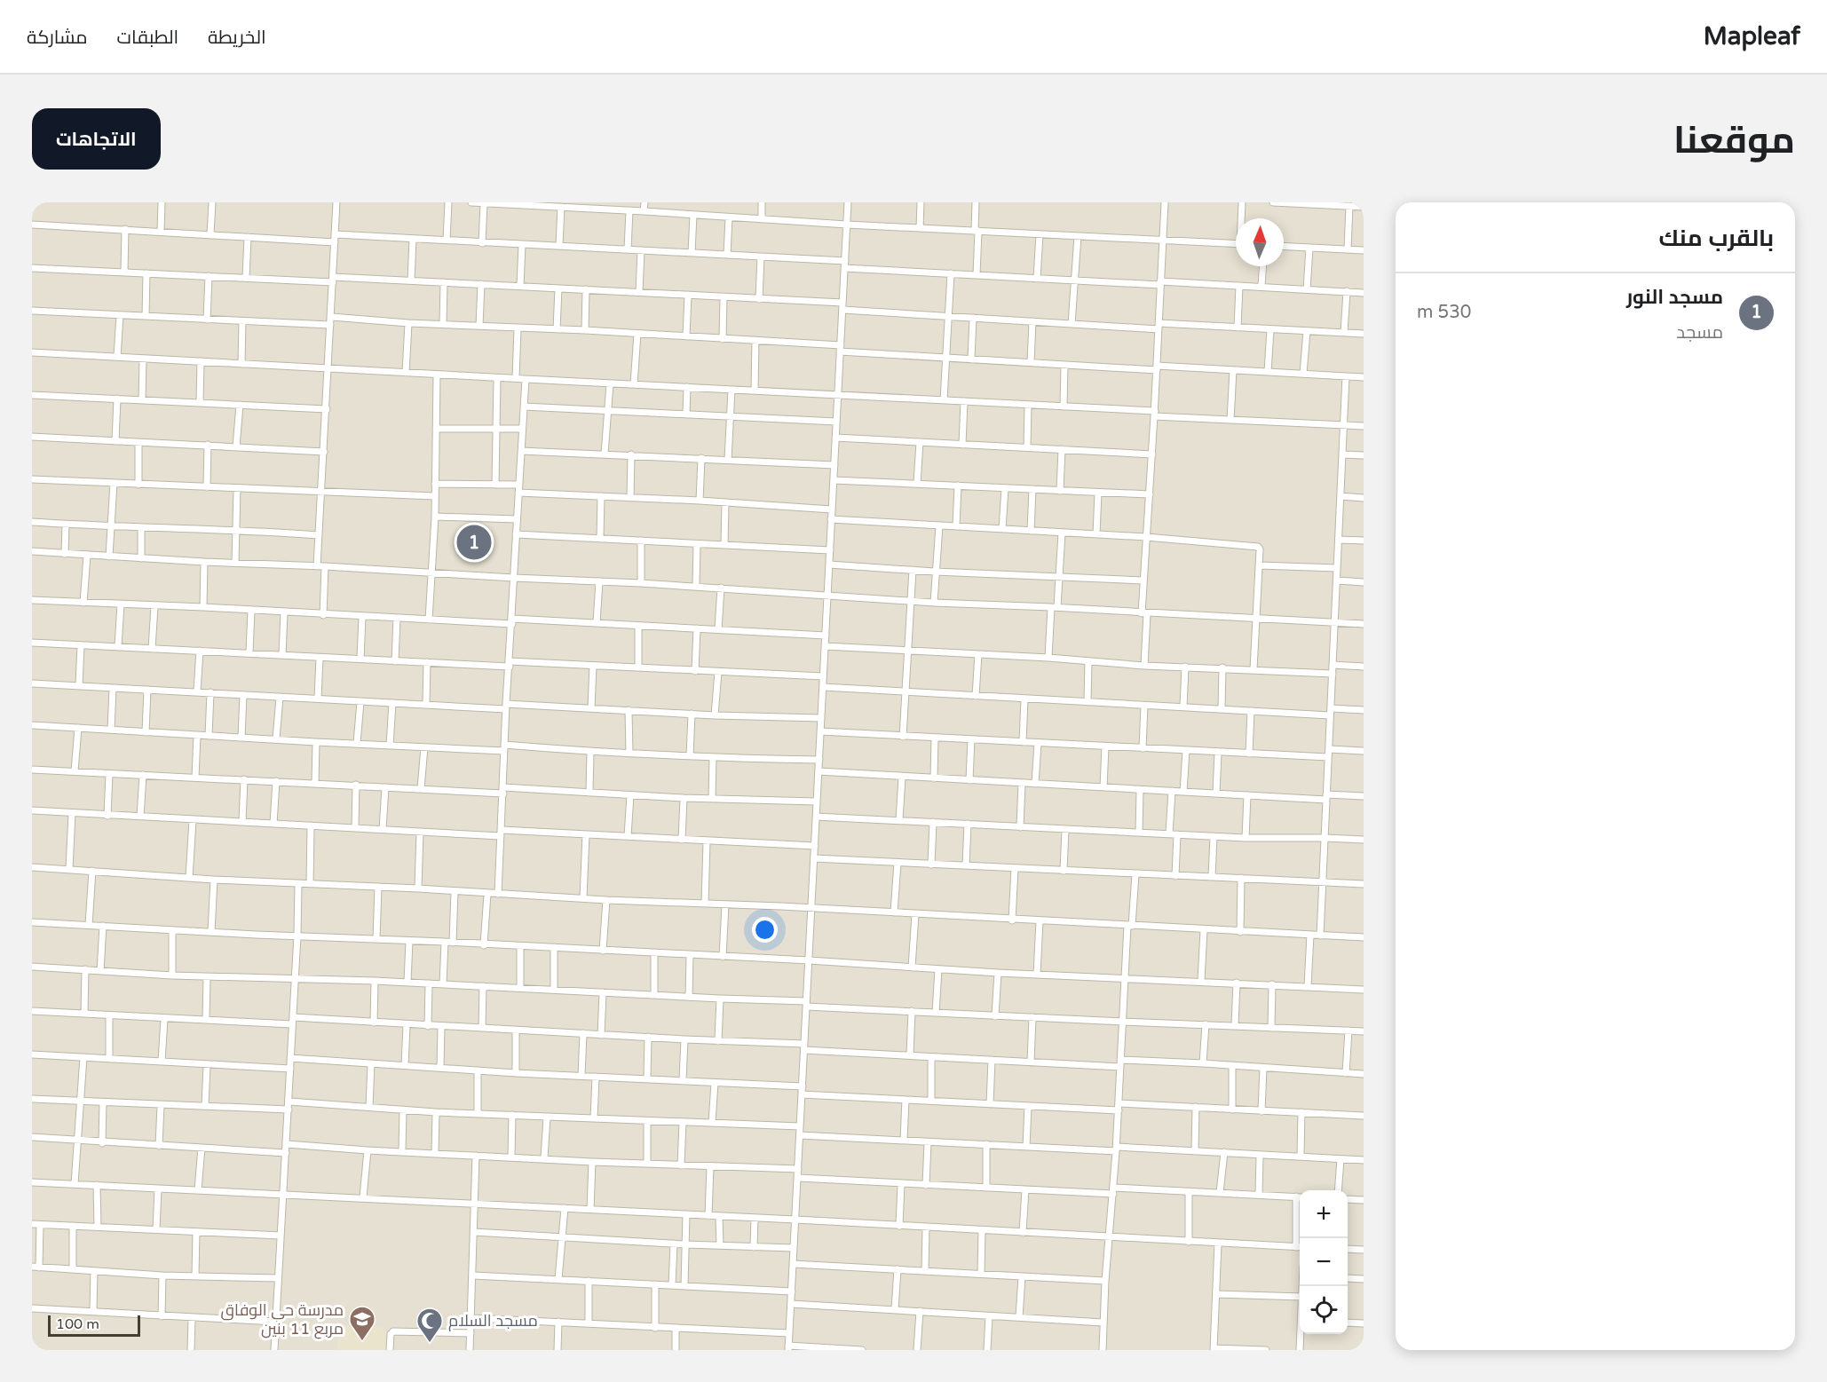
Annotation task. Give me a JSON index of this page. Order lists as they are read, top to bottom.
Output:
{
  "places": {
    "school or university": ["مدرسة حي الوفاق مربع 11 بنين"],
    "mosque": ["مسجد السلام"]
  },
  "scale_bar": "100 m",
  "north": "top",
  "page": {
    "header": "Mapleaf",
    "nav": ["الخريطة", "الطبقات", "مشاركة"],
    "title": "موقعنا",
    "buttons": "الاتجاهات",
    "heading": "بالقرب منك",
    "list": [
      {
        "mark": "1",
        "name": "مسجد النور",
        "note": "مسجد",
        "value": "530 m"
      }
    ],
    "pins": "1",
    "map_buttons": ["+", "−"],
    "scale": "100 m"
  }
}
